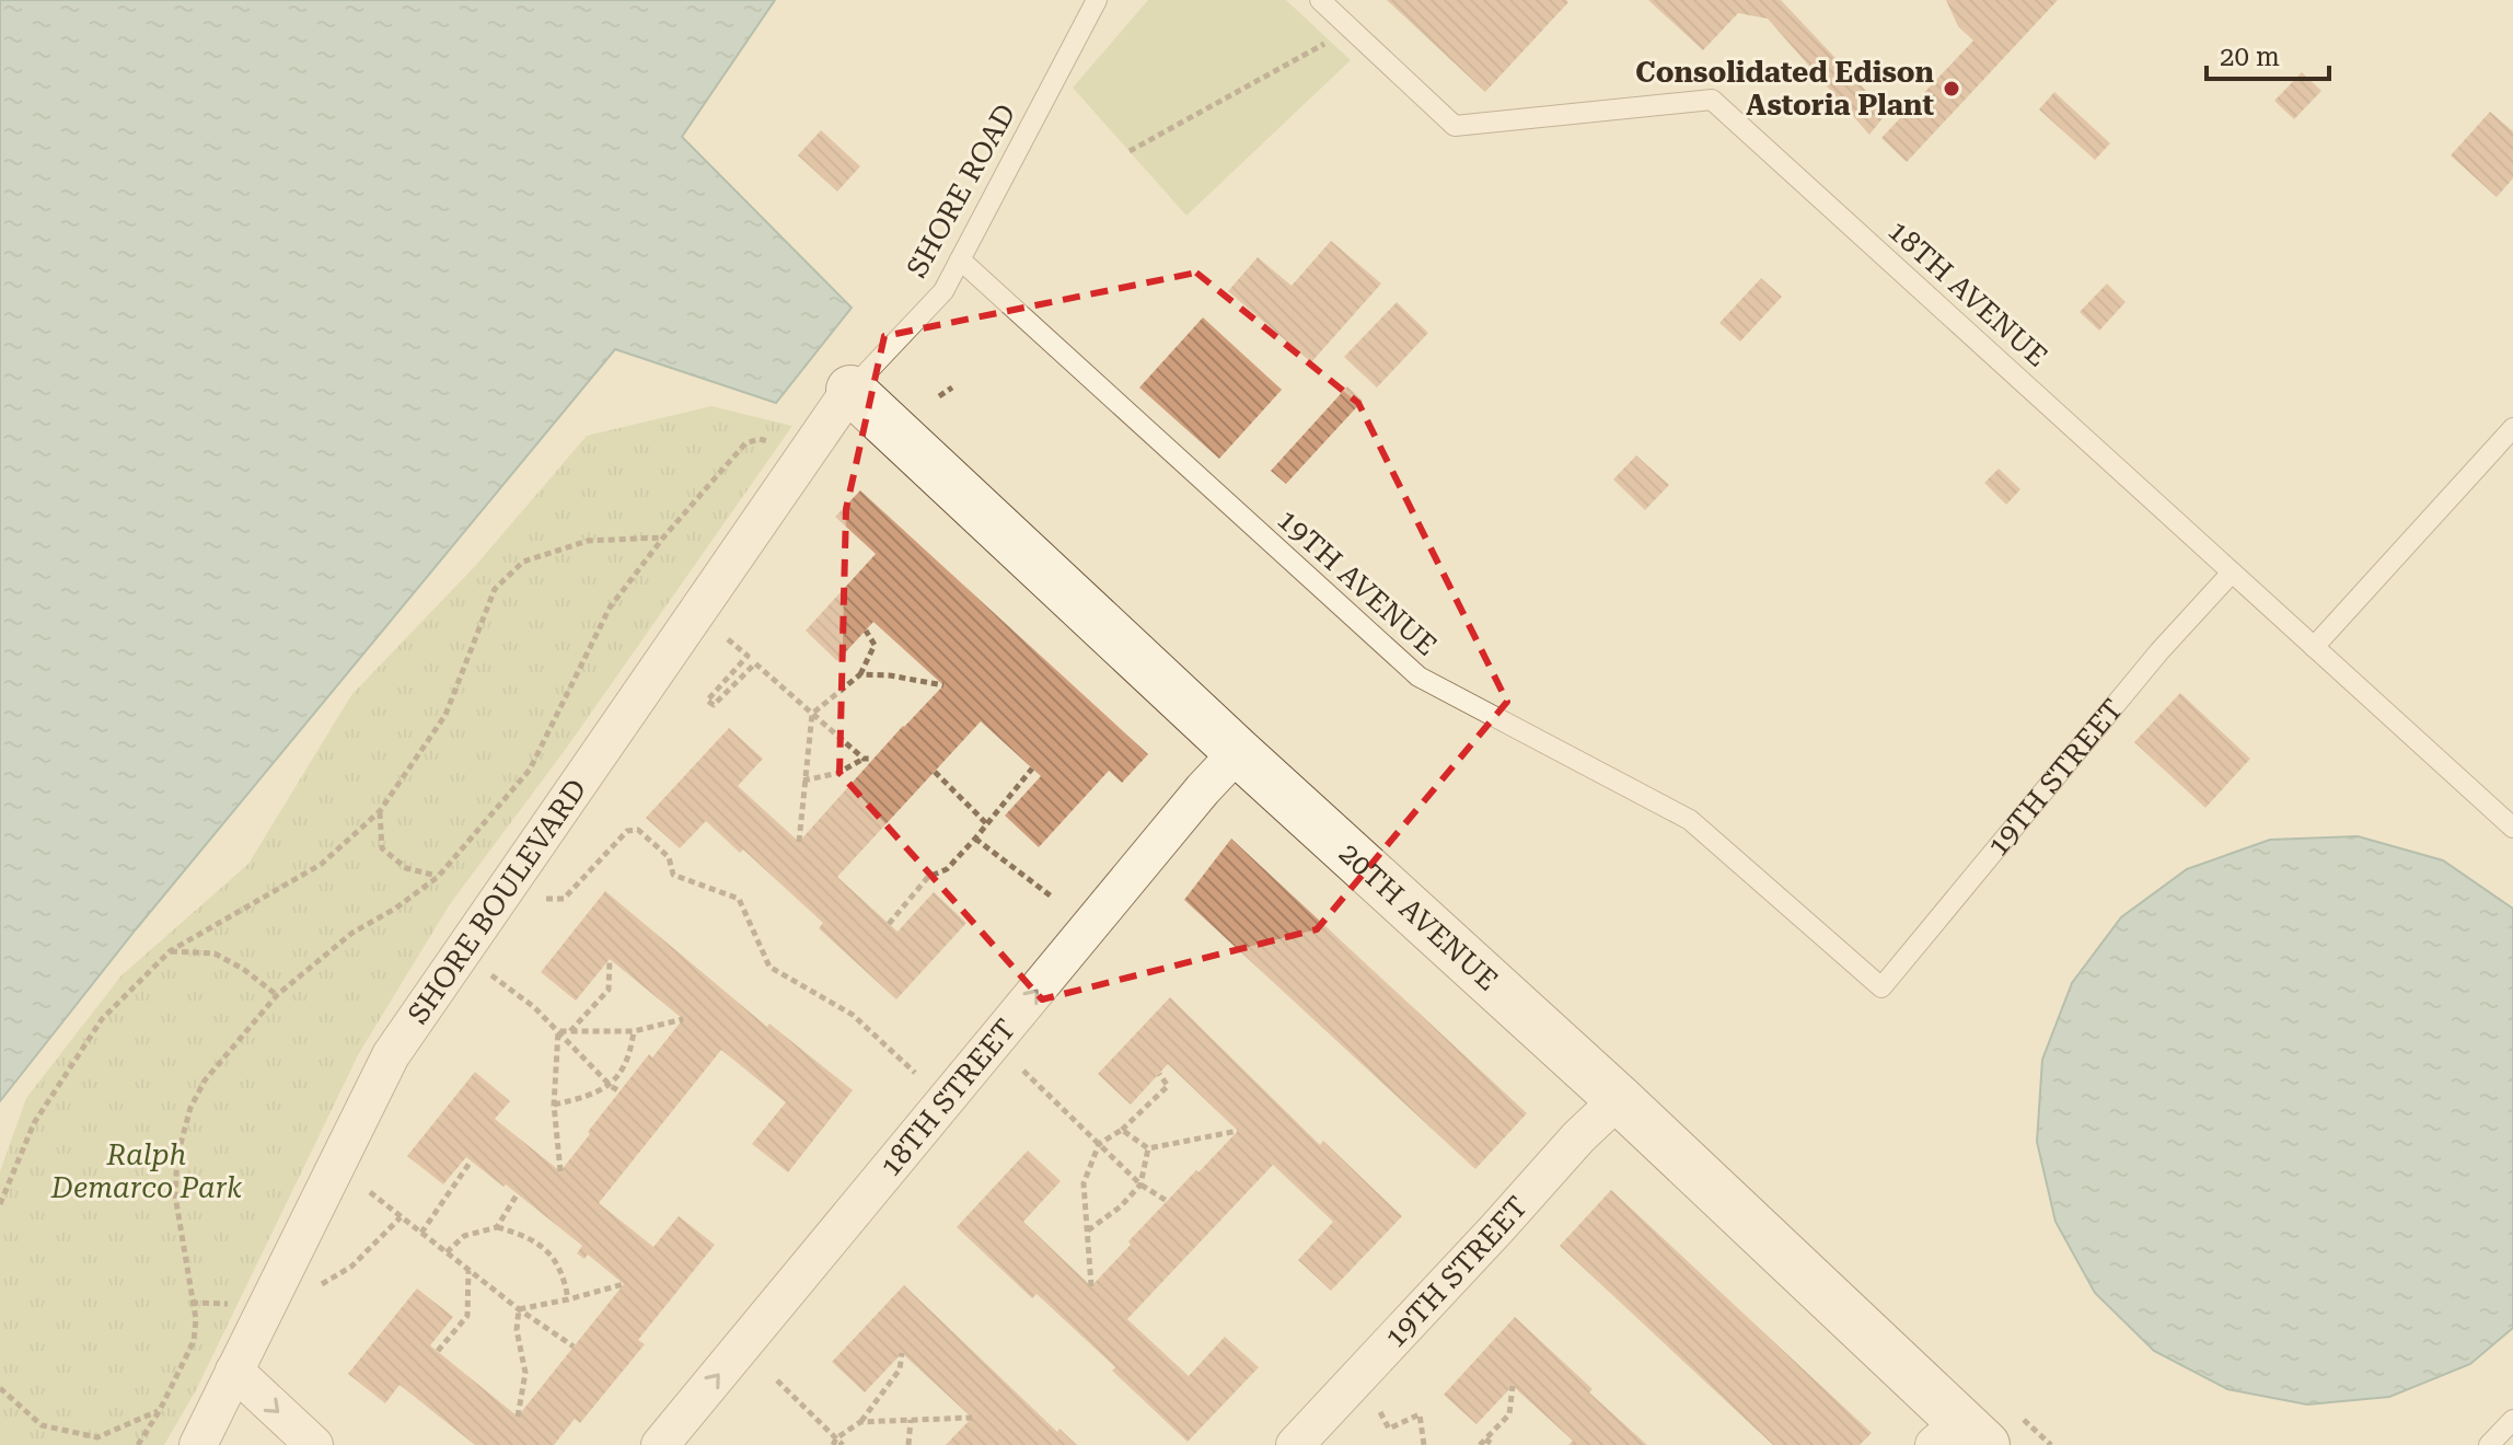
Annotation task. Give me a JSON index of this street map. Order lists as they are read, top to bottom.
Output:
{
  "streets": {
    "street": [
      "19TH STREET",
      "SHORE BOULEVARD",
      "20TH AVENUE",
      "18TH STREET"
    ],
    "lane": ["SHORE ROAD", "18TH AVENUE", "19TH AVENUE"]
  },
  "crossings": [
    ["SHORE ROAD", "19TH AVENUE"],
    ["SHORE ROAD", "SHORE BOULEVARD"],
    ["SHORE ROAD", "20TH AVENUE"],
    ["18TH AVENUE", "19TH STREET"],
    ["19TH AVENUE", "19TH STREET"],
    ["19TH STREET", "20TH AVENUE"],
    ["SHORE BOULEVARD", "20TH AVENUE"],
    ["20TH AVENUE", "18TH STREET"]
  ],
  "one_way": ["18TH STREET"],
  "parks": ["Ralph Demarco Park"],
  "places": ["Consolidated Edison Astoria Plant"],
  "scale_bar": "20 m"
}
